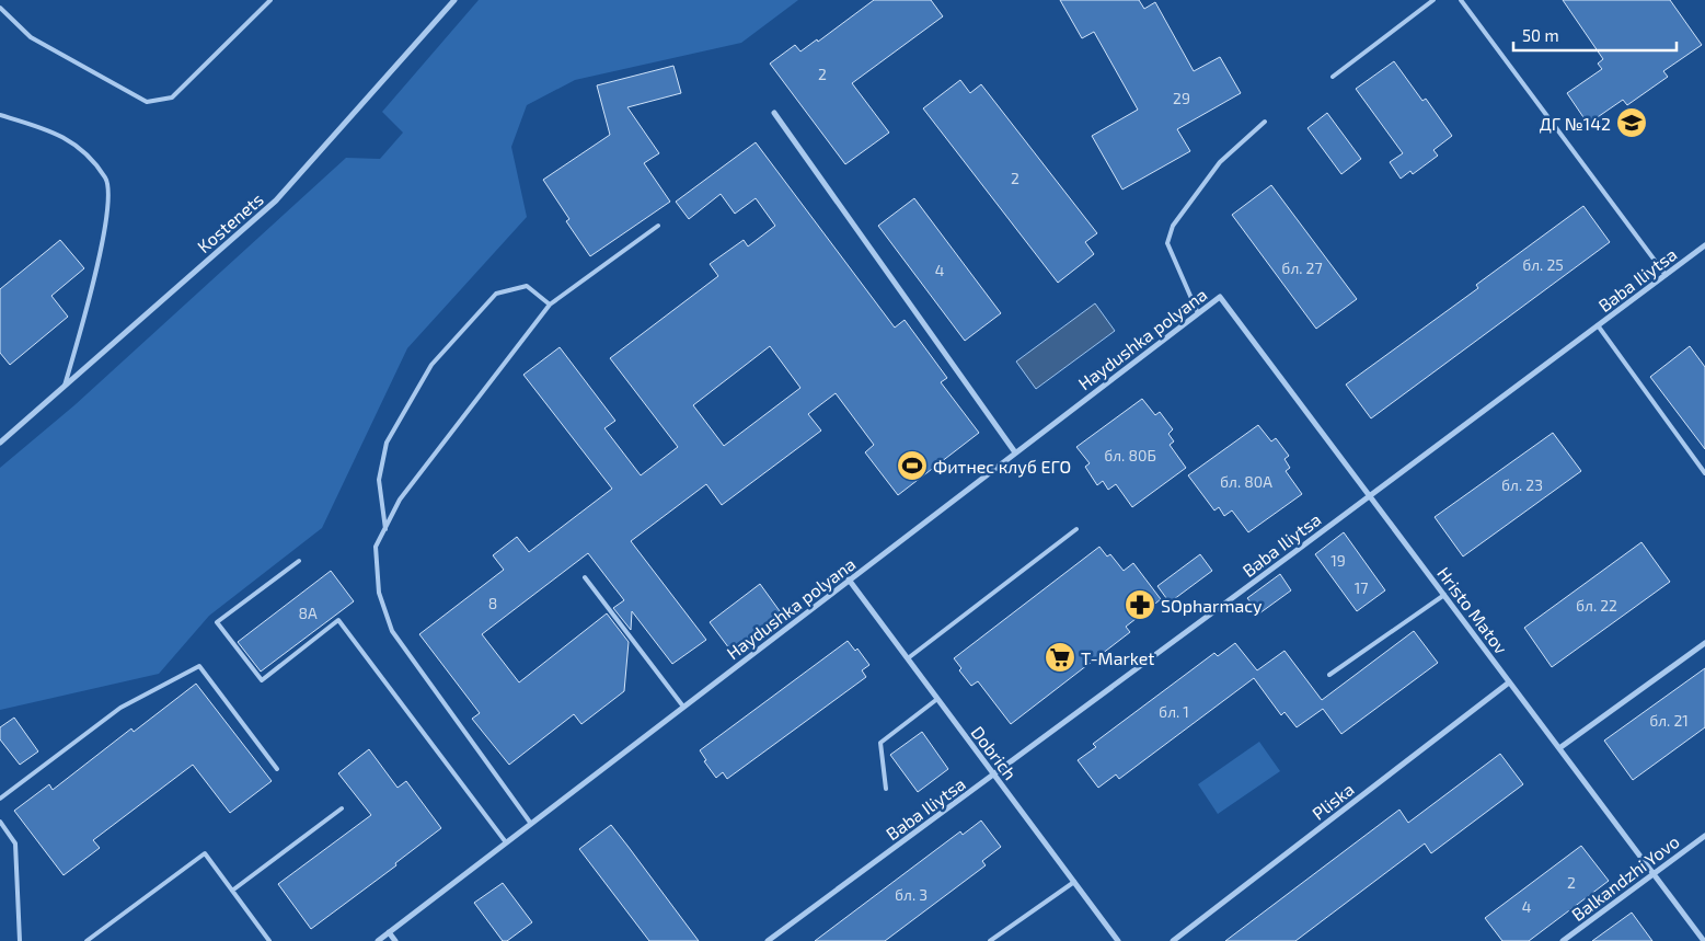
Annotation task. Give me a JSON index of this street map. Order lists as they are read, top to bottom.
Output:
{
  "streets": {
    "street": [
      "Kostenets",
      "Baba Iliytsa",
      "Haydushka polyana",
      "Hristo Matov",
      "Dobrich",
      "Pliska",
      "Balkandzhi Yovo"
    ]
  },
  "crossings": [
    ["Baba Iliytsa", "Hristo Matov"],
    ["Baba Iliytsa", "Dobrich"],
    ["Haydushka polyana", "Hristo Matov"],
    ["Haydushka polyana", "Dobrich"],
    ["Hristo Matov", "Pliska"],
    ["Hristo Matov", "Balkandzhi Yovo"]
  ],
  "places": {
    "school or university": ["ДГ №142"],
    "sports": ["Фитнес клуб ЕГО"],
    "pharmacy": ["SOpharmacy"],
    "supermarket": ["T-Market"]
  },
  "house_numbers": [
    "2",
    "29",
    "2",
    "бл. 25",
    "бл. 27",
    "4",
    "бл. 80Б",
    "бл. 80А",
    "бл. 23",
    "19",
    "17",
    "8",
    "бл. 22",
    "8A",
    "бл. 1",
    "бл. 21",
    "2",
    "бл. 3",
    "4"
  ],
  "scale_bar": "50 m"
}
